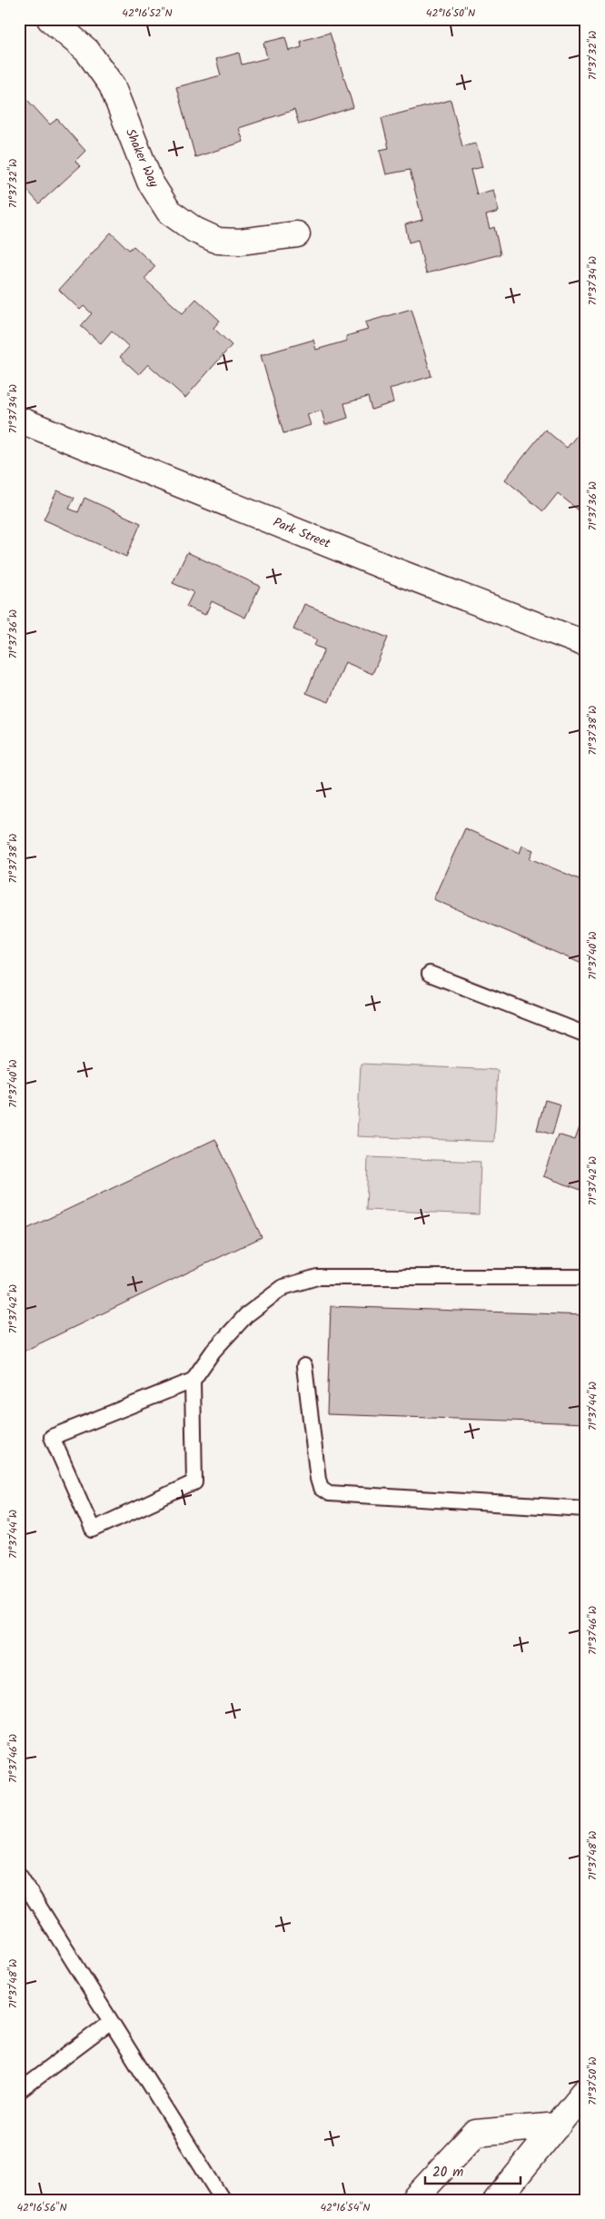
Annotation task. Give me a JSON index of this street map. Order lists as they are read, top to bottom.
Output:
{
  "streets": {
    "main road": ["Shaker Way", "Park Street"]
  },
  "scale_bar": "20 m",
  "coordinates": [
    "42°16'52\"N",
    "42°16'50\"N",
    "71°37'32\"W",
    "71°37'34\"W",
    "71°37'36\"W",
    "71°37'38\"W",
    "71°37'40\"W",
    "71°37'42\"W",
    "71°37'44\"W",
    "71°37'46\"W",
    "71°37'48\"W",
    "71°37'50\"W",
    "42°16'56\"N",
    "42°16'54\"N"
  ]
}
